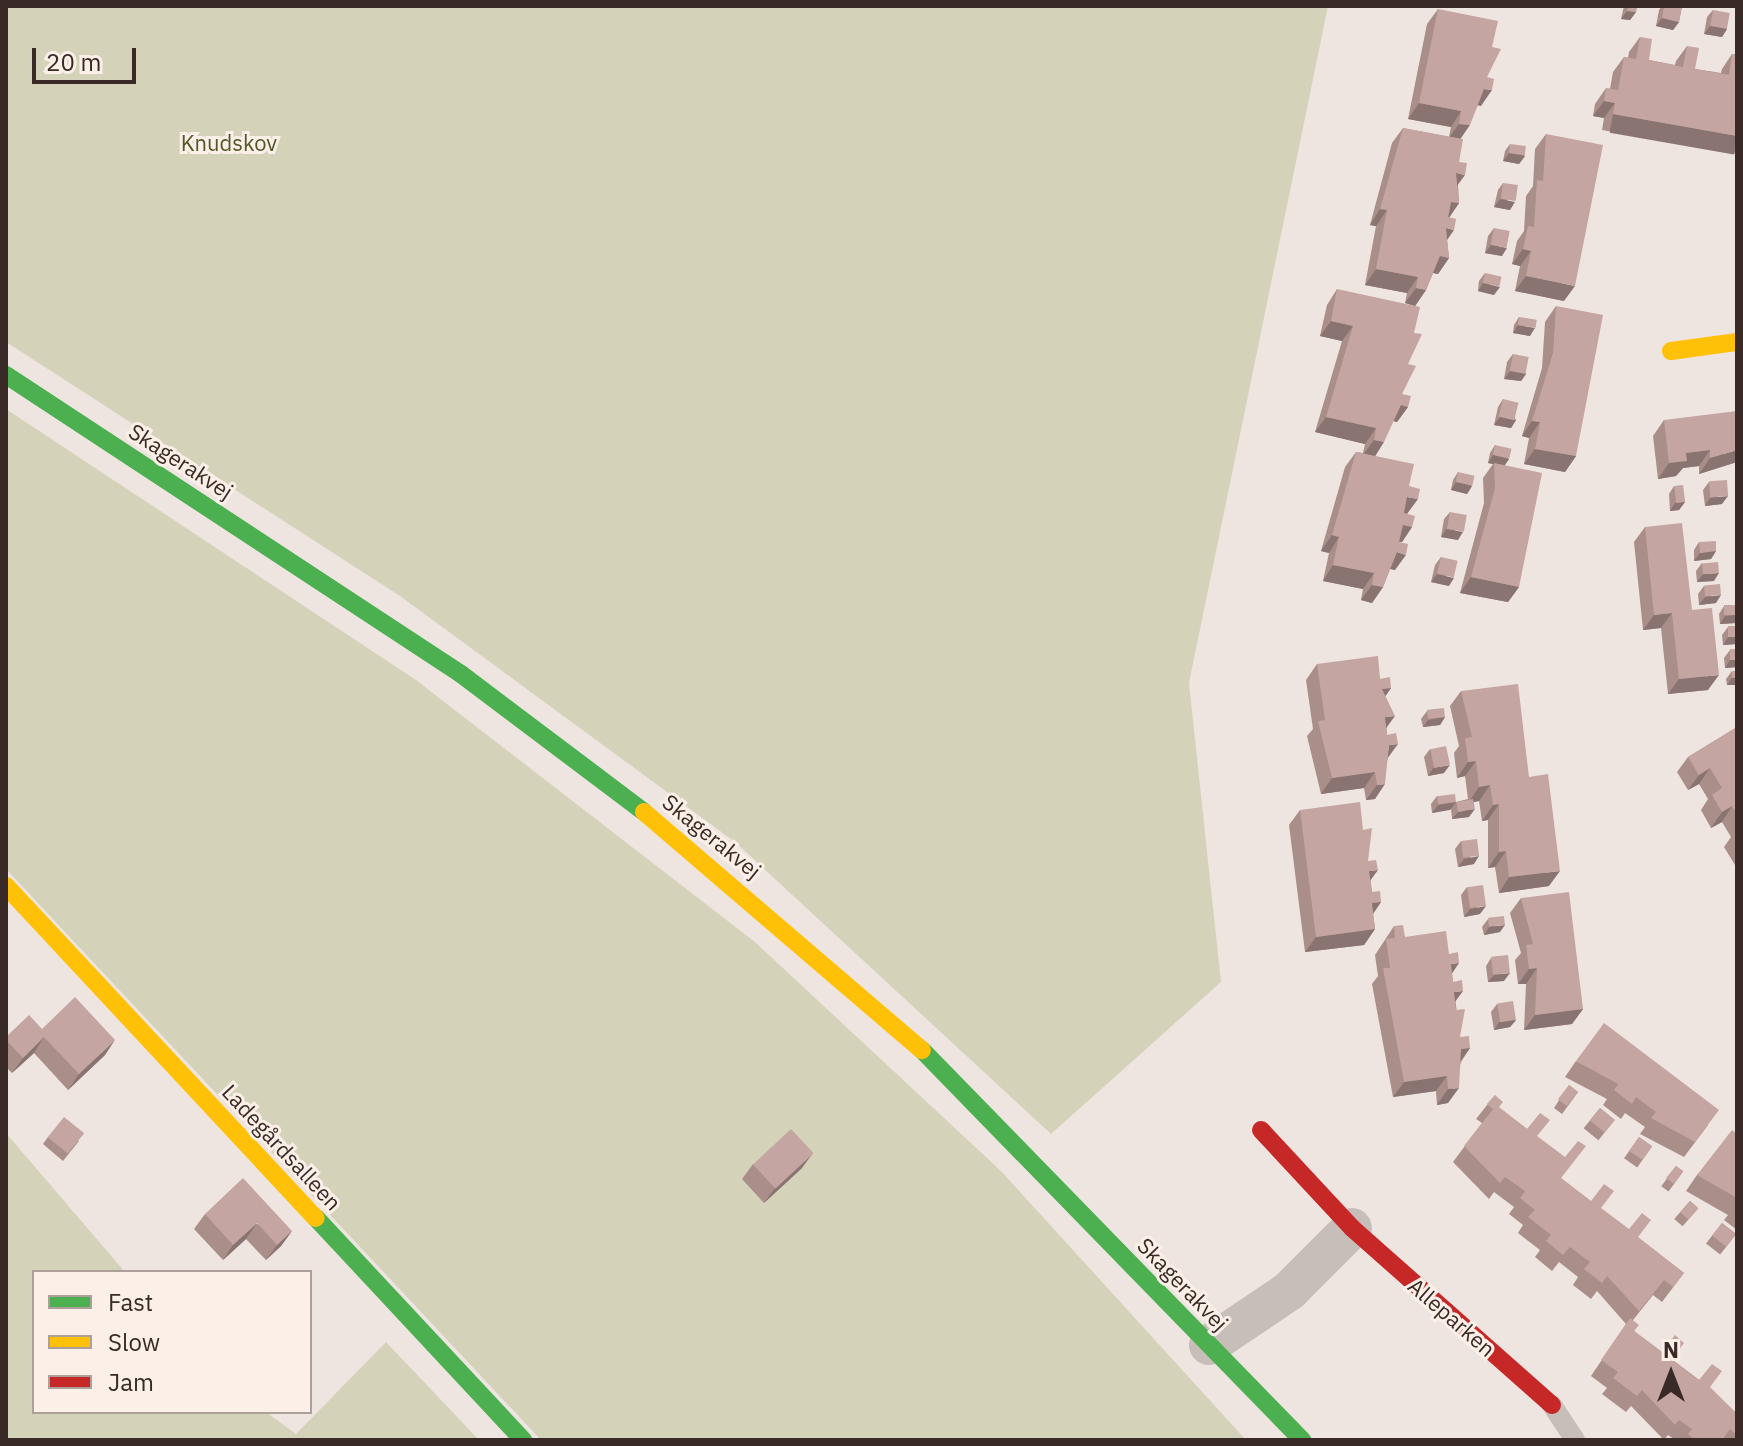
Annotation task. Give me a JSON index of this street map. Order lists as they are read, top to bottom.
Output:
{
  "streets": {
    "street": ["Skagerakvej", "Ladegårdsalleen", "Alleparken"]
  },
  "parks": ["Knudskov"],
  "legend": ["Fast", "Slow", "Jam"],
  "scale_bar": "20 m",
  "north": "top"
}
